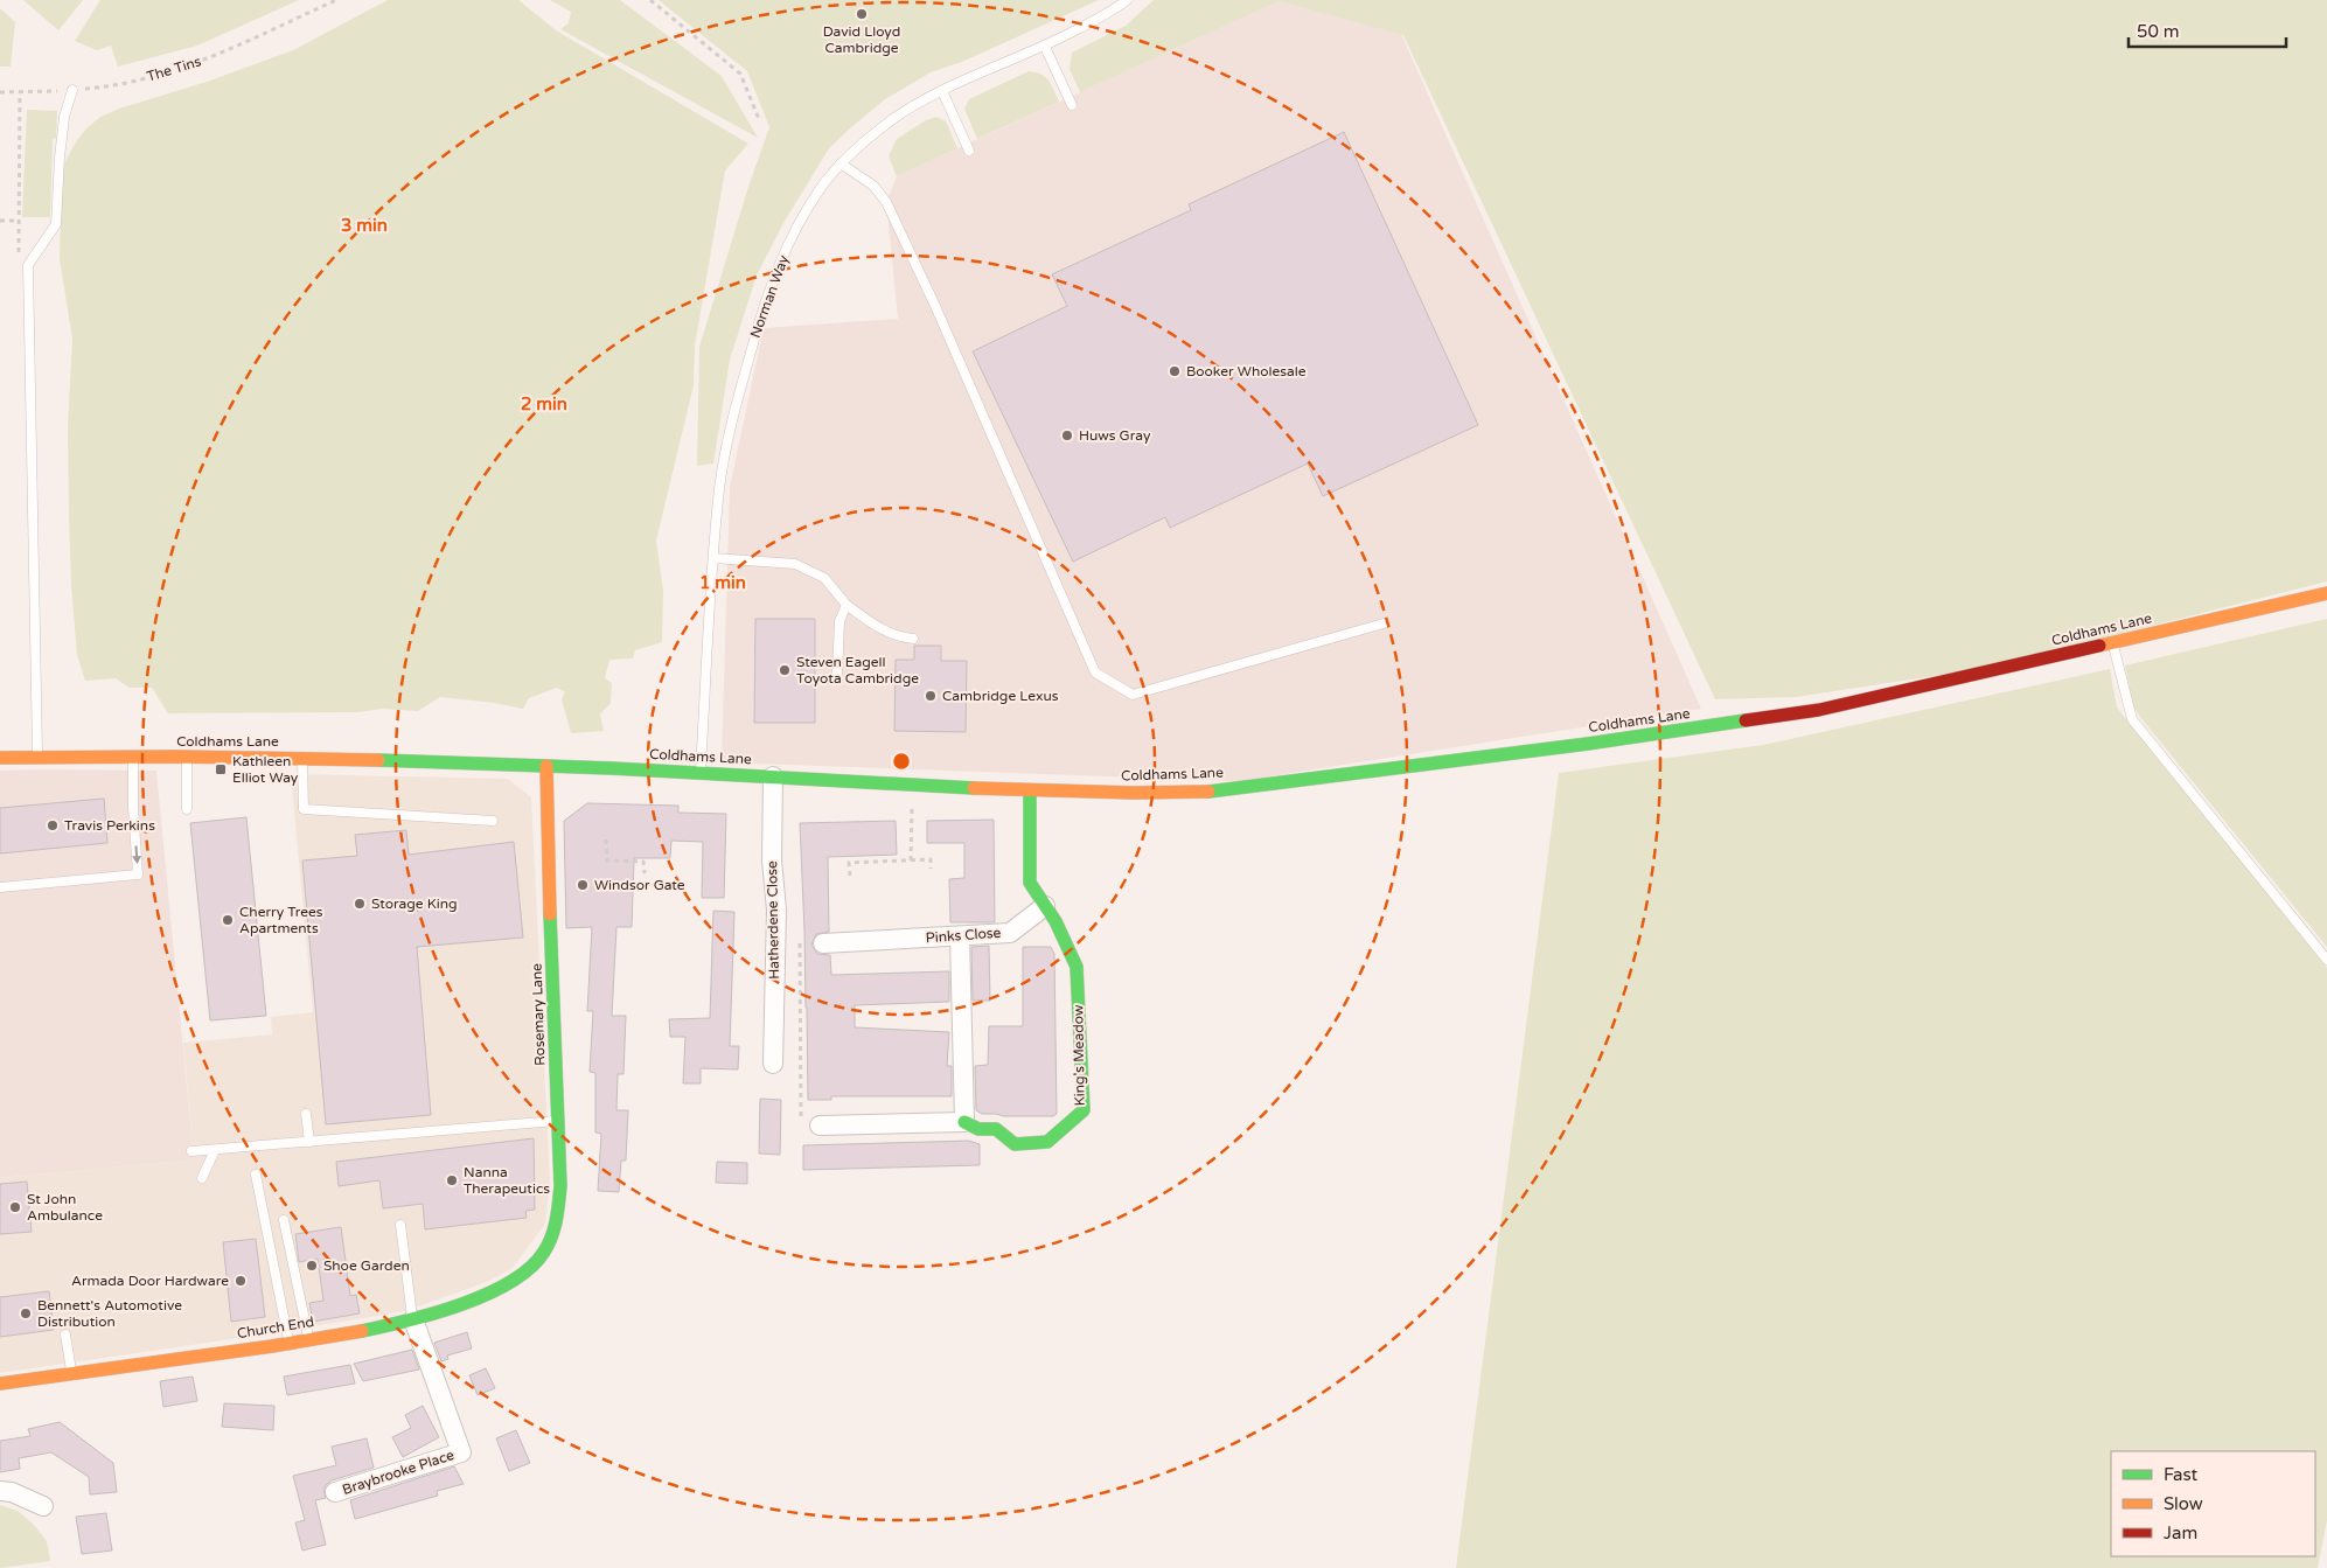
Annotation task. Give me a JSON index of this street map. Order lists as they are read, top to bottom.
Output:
{
  "streets": {
    "street": [
      "Coldhams Lane",
      "Hatherdene Close",
      "Pinks Close",
      "Rosemary Lane",
      "King's Meadow",
      "Church End",
      "Braybrooke Place"
    ],
    "lane": ["Norman Way"],
    "path": ["The Tins"]
  },
  "crossings": [
    ["Norman Way", "Coldhams Lane"],
    ["Coldhams Lane", "Hatherdene Close"],
    ["Coldhams Lane", "Rosemary Lane"],
    ["Pinks Close", "King's Meadow"],
    ["Rosemary Lane", "Church End"],
    ["Church End", "Braybrooke Place"]
  ],
  "places": {
    "other": [
      "David Lloyd Cambridge",
      "Booker Wholesale",
      "Huws Gray",
      "Steven Eagell Toyota Cambridge",
      "Cambridge Lexus",
      "Travis Perkins",
      "Windsor Gate",
      "Storage King",
      "Cherry Trees Apartments",
      "Nanna Therapeutics",
      "St John Ambulance",
      "Shoe Garden",
      "Armada Door Hardware",
      "Bennett's Automotive Distribution"
    ],
    "transit": ["Kathleen Elliot Way"]
  },
  "legend": ["Fast", "Slow", "Jam"],
  "scale_bar": "50 m",
  "rings": ["3 min", "2 min", "1 min"]
}
